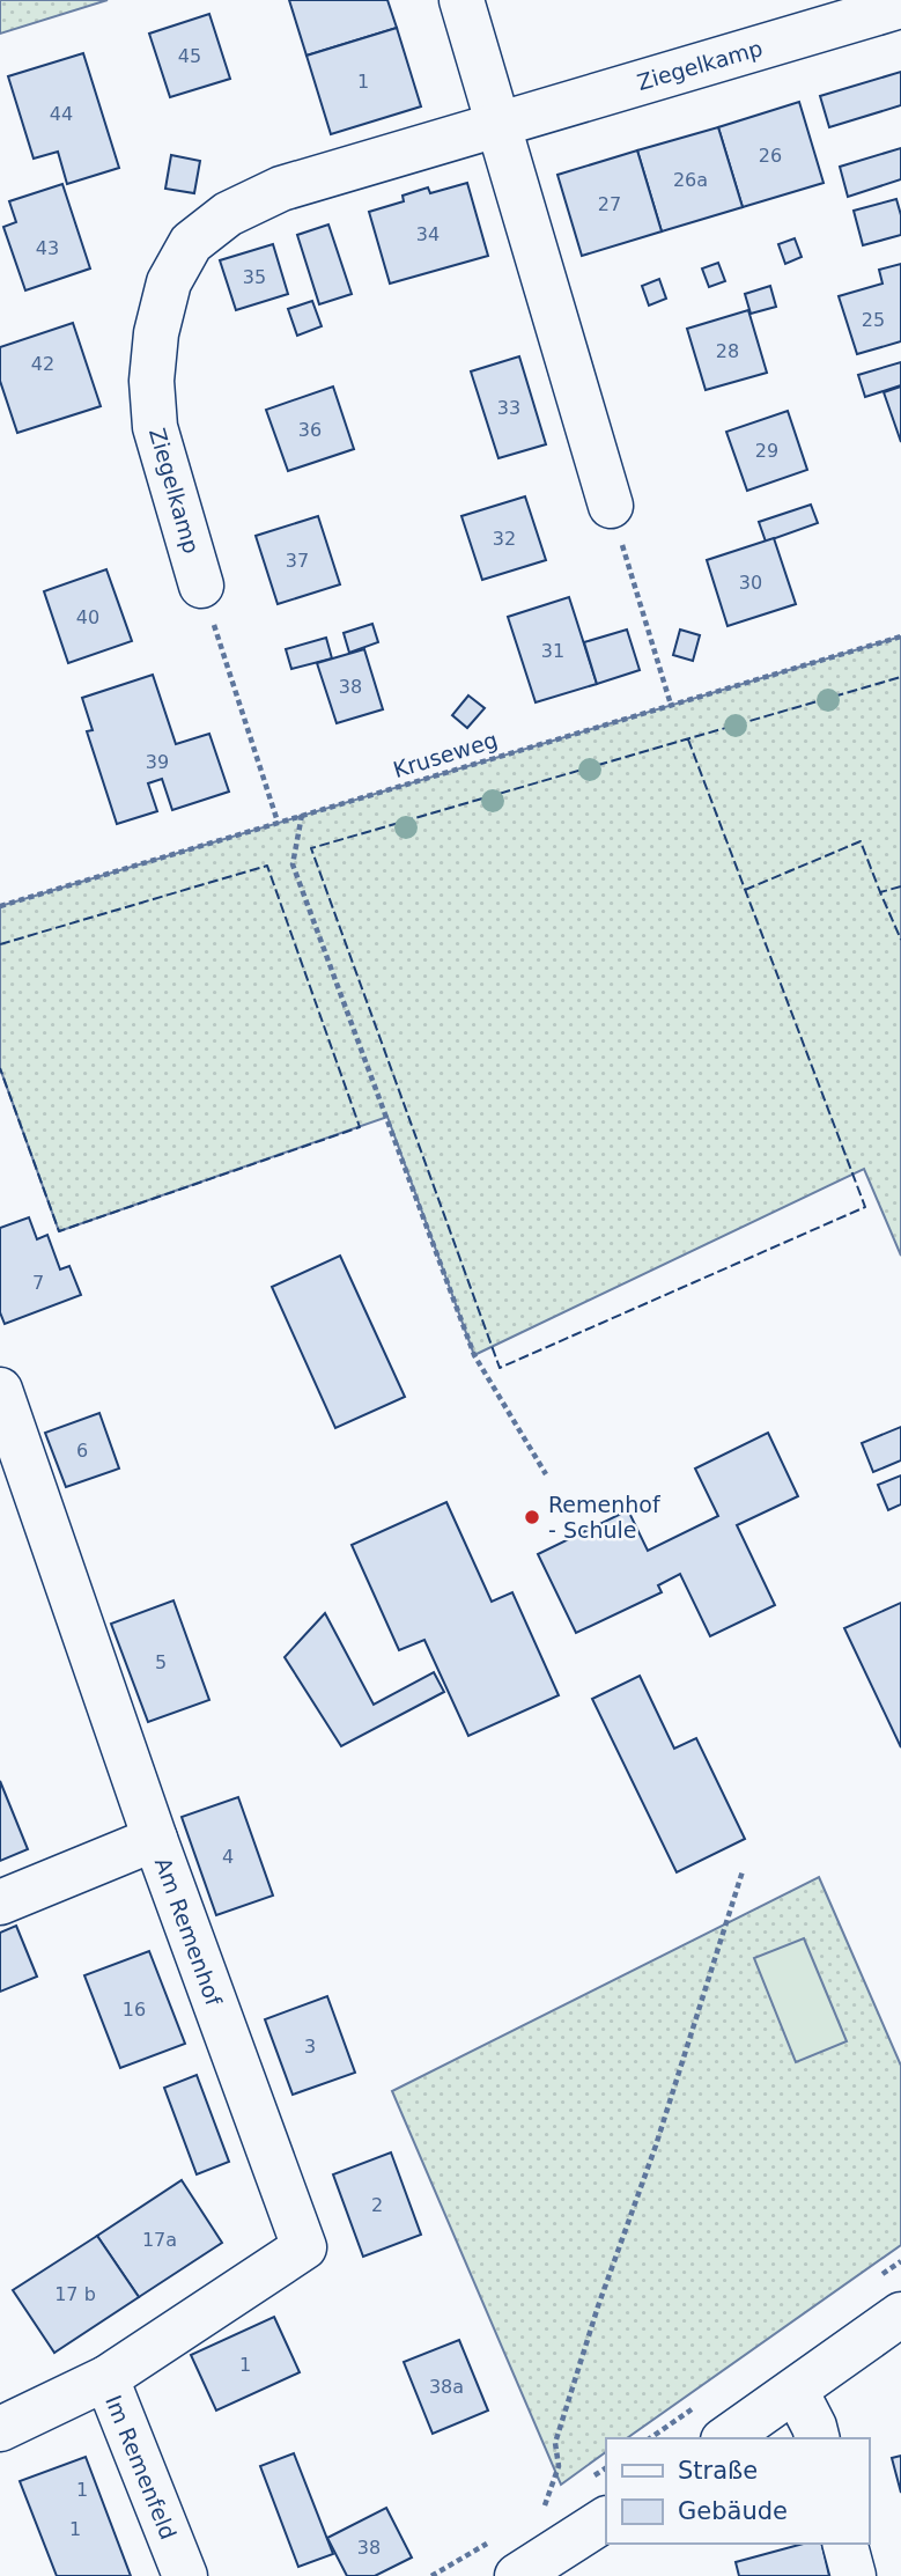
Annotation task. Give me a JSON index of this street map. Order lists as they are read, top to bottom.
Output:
{
  "streets": {
    "street": ["Ziegelkamp", "Am Remenhof", "Im Remenfeld"],
    "path": ["Kruseweg"]
  },
  "crossings": [
    ["Am Remenhof", "Im Remenfeld"]
  ],
  "places": ["Remenhof - Schule"],
  "house_numbers": [
    "45",
    "1",
    "44",
    "26",
    "26a",
    "27",
    "34",
    "43",
    "35",
    "25",
    "28",
    "42",
    "33",
    "36",
    "29",
    "32",
    "37",
    "30",
    "40",
    "31",
    "38",
    "39",
    "7",
    "6",
    "5",
    "4",
    "16",
    "3",
    "2",
    "17a",
    "17 b",
    "1",
    "38a",
    "1",
    "1",
    "38"
  ],
  "legend": ["Straße", "Gebäude"]
}
